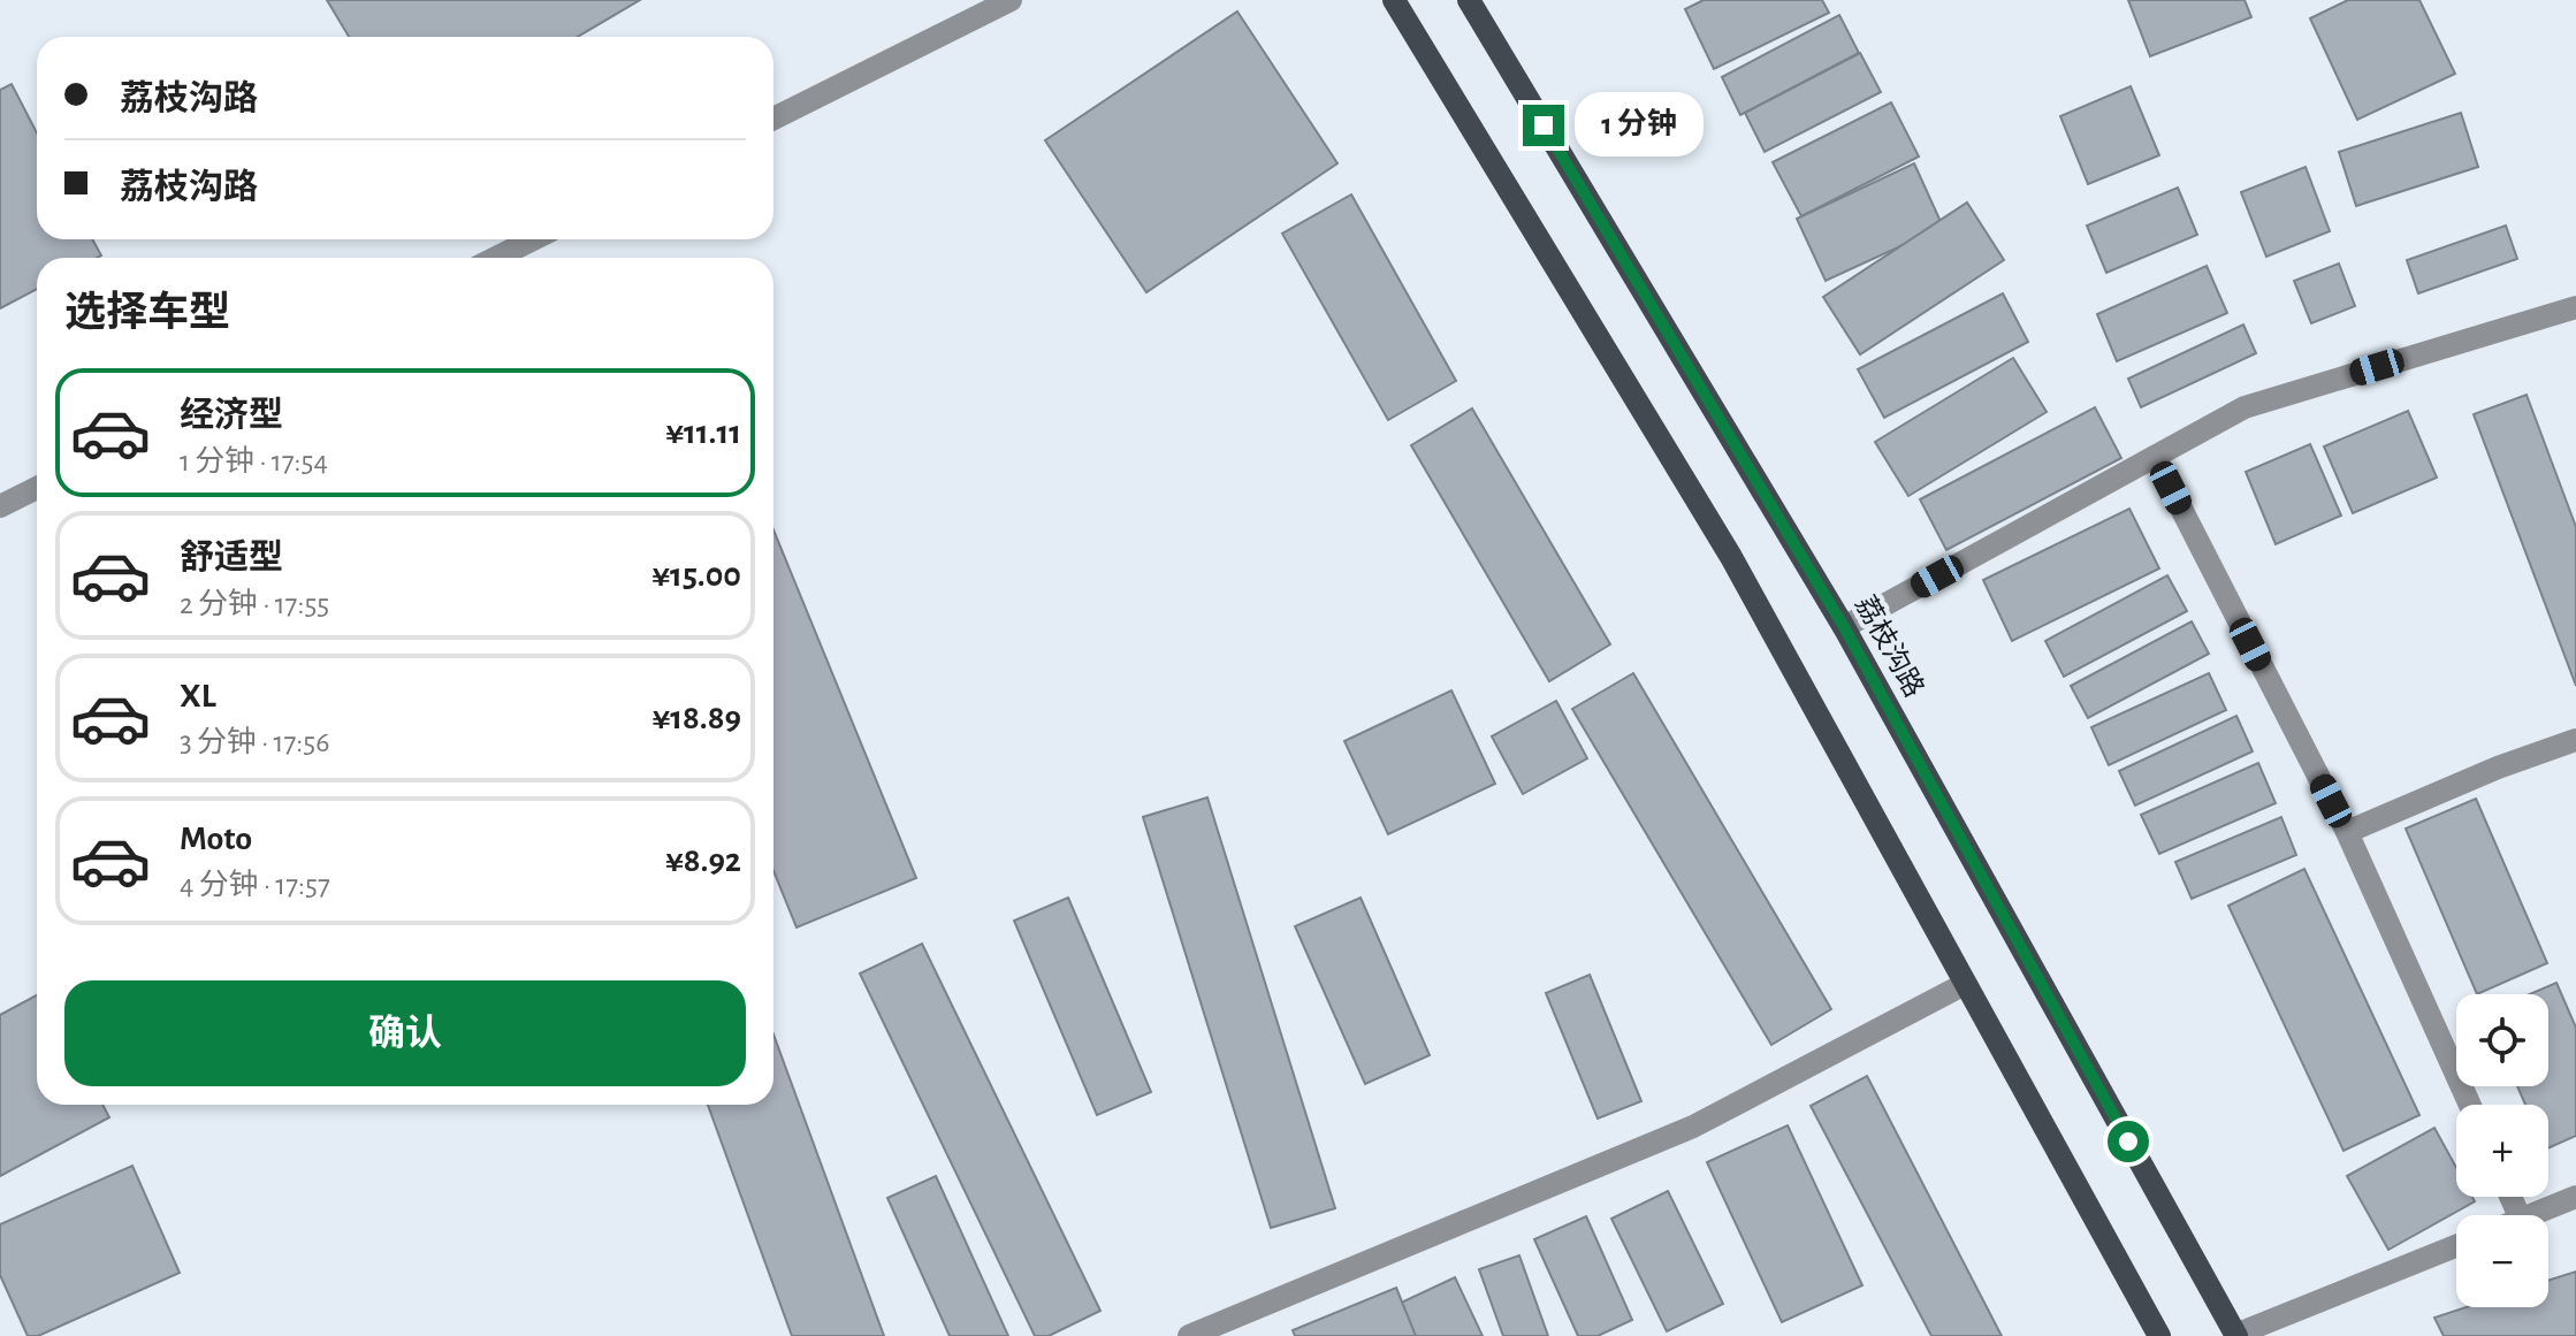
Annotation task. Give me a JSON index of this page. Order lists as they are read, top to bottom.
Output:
{
  "streets": {
    "main road": ["荔枝沟路"]
  },
  "page": {
    "banner": ["荔枝沟路", "荔枝沟路"],
    "bubble": "1 分钟",
    "heading": "选择车型",
    "list": [
      {
        "name": "经济型",
        "note": "1 分钟 · 17:54",
        "value": "¥11.11"
      },
      {
        "name": "舒适型",
        "note": "2 分钟 · 17:55",
        "value": "¥15.00"
      },
      {
        "name": "XL",
        "note": "3 分钟 · 17:56",
        "value": "¥18.89"
      },
      {
        "name": "Moto",
        "note": "4 分钟 · 17:57",
        "value": "¥8.92"
      }
    ],
    "buttons": "确认",
    "map_buttons": ["+", "−"]
  }
}
